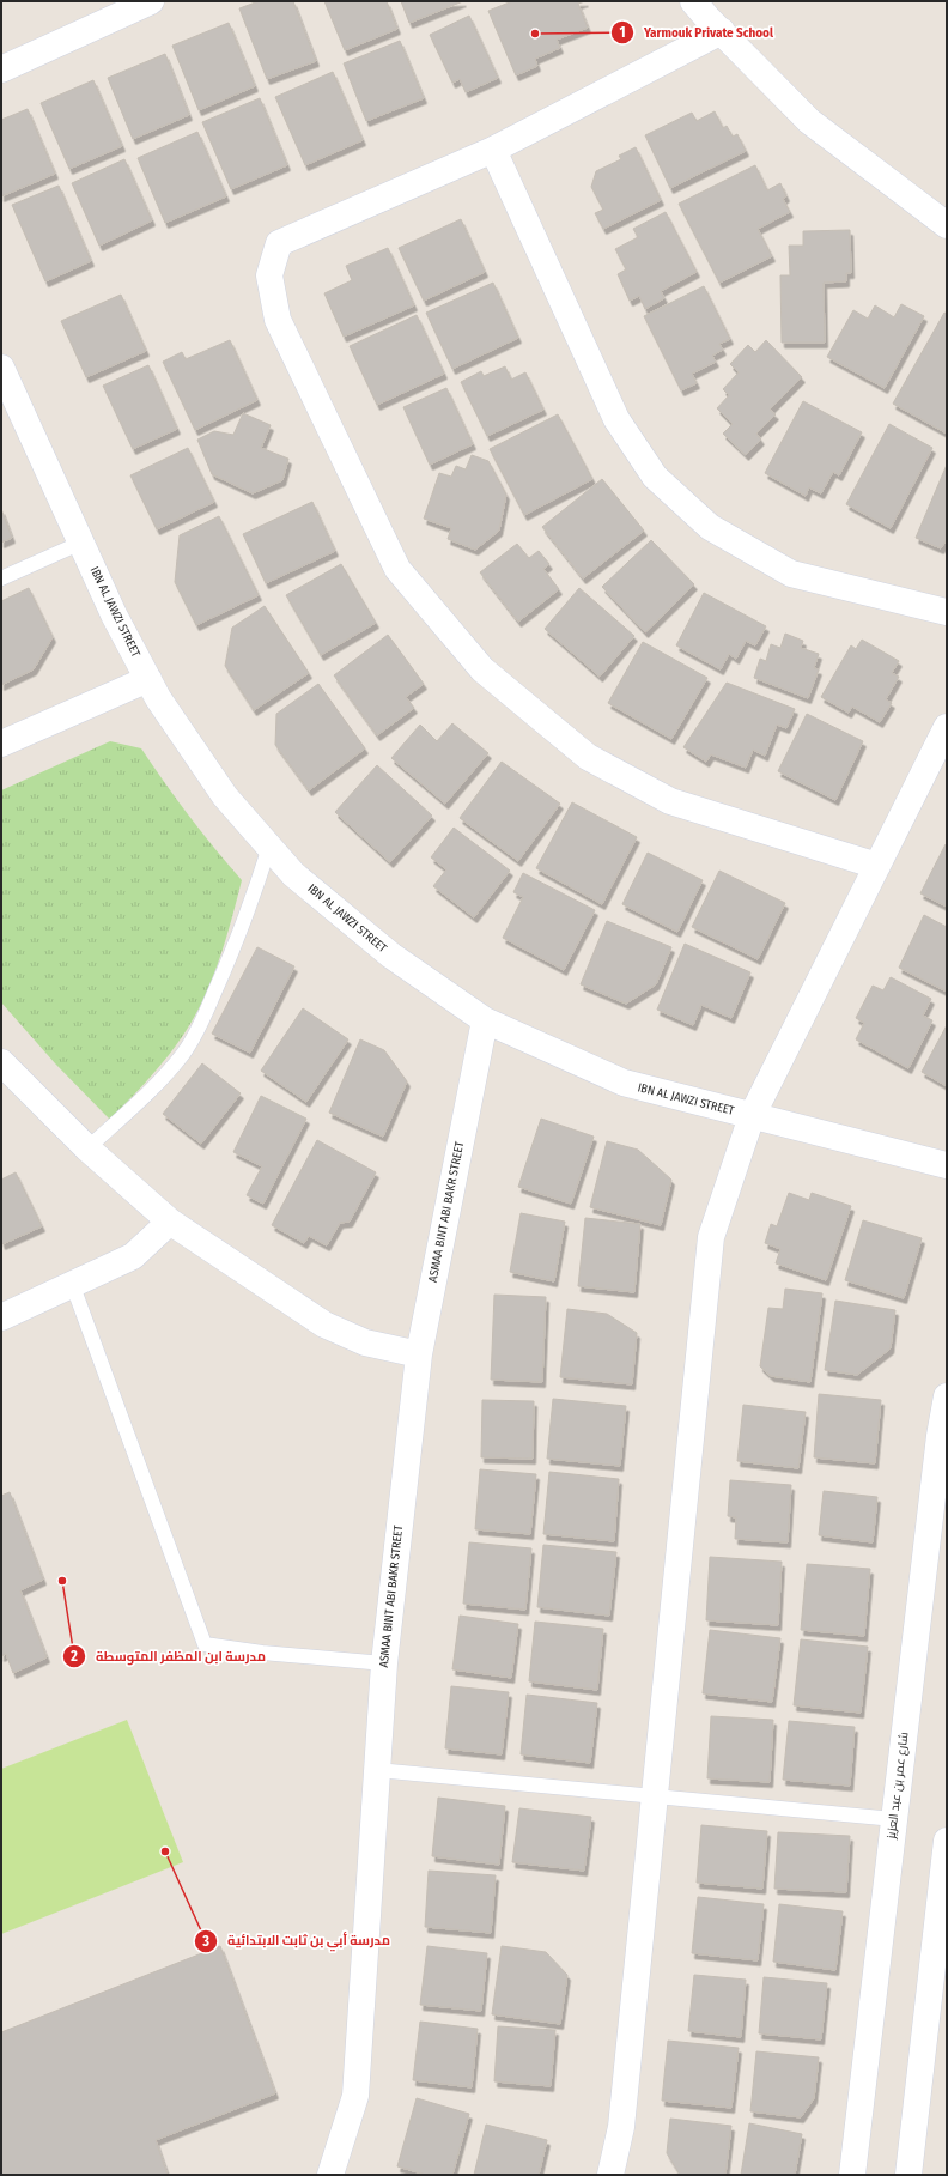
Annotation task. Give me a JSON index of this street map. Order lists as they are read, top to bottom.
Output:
{
  "streets": {
    "street": ["IBN AL JAWZI STREET", "ASMAA BINT ABI BAKR STREET", "شارع عمر بن عبد العزيز"]
  },
  "crossings": [
    ["IBN AL JAWZI STREET", "ASMAA BINT ABI BAKR STREET"]
  ],
  "places": ["Yarmouk Private School", "مدرسة ابن المظفر المتوسطة", "مدرسة أبي بن ثابت الابتدائية"]
}
